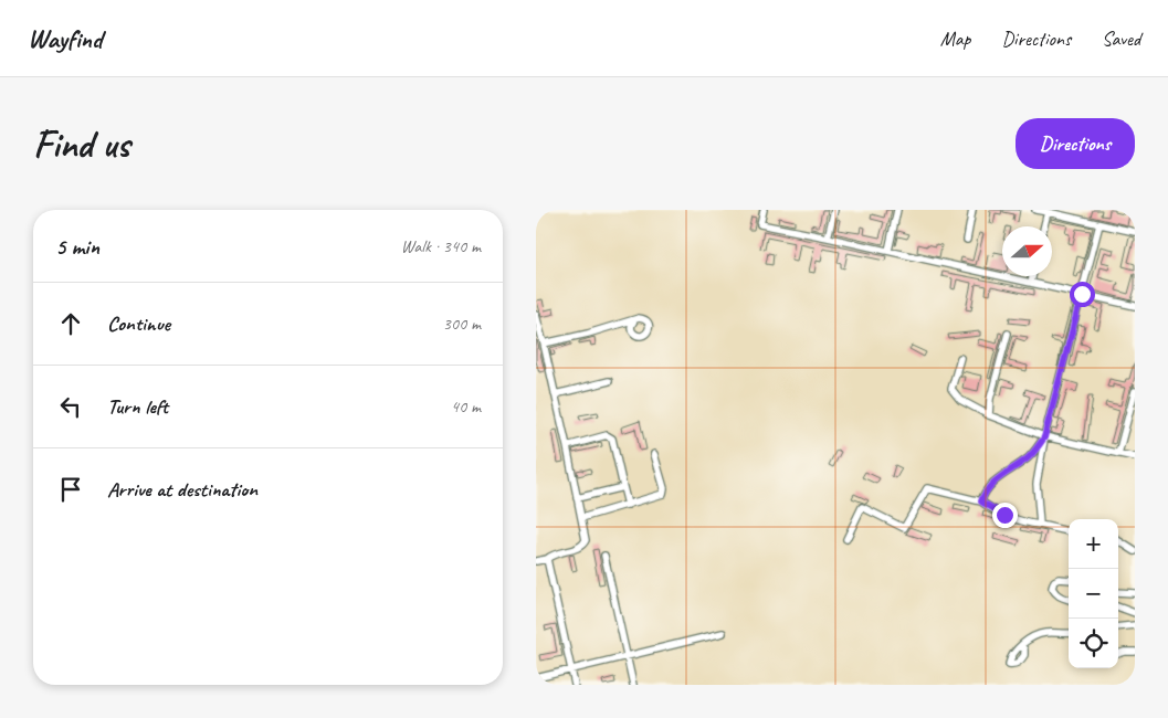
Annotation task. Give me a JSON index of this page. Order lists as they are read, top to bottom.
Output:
{
  "north": "right",
  "page": {
    "header": "Wayfind",
    "nav": ["Map", "Directions", "Saved"],
    "buttons": "Directions",
    "title": "Find us",
    "heading": ["5 min", "Walk · 340 m"],
    "list": [
      ["Continue", "300 m"],
      ["Turn left", "40 m"],
      "Arrive at destination"
    ],
    "map_buttons": ["+", "−"]
  }
}
